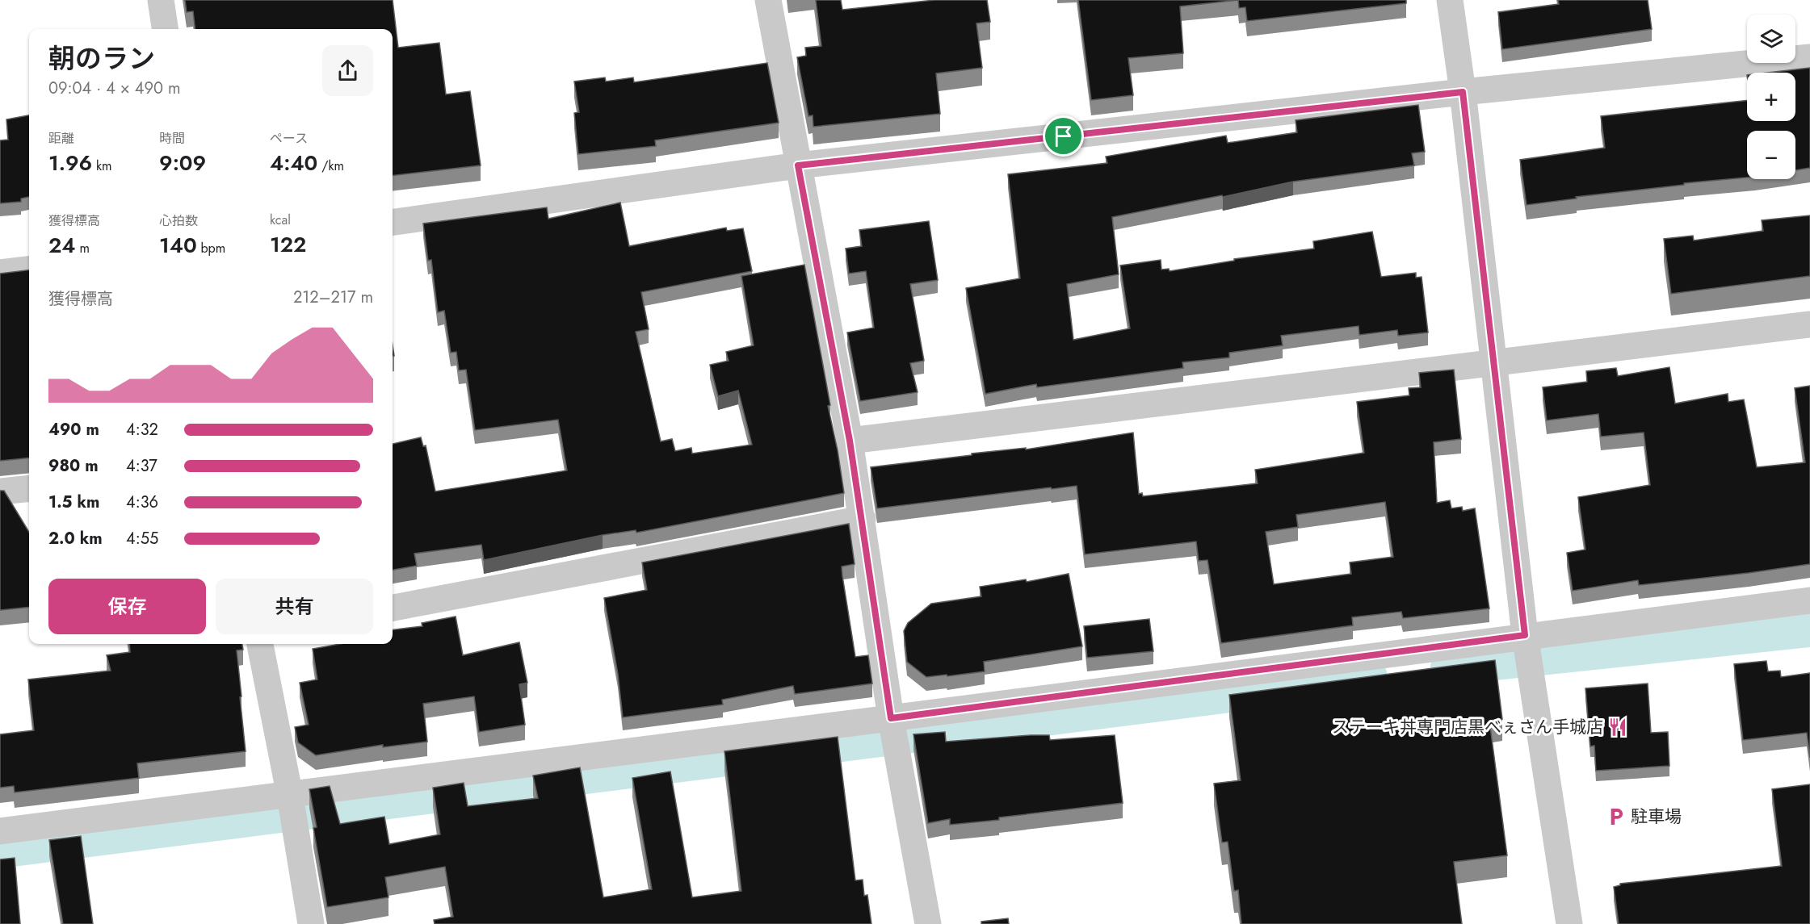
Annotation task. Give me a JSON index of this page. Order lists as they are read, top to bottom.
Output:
{
  "places": {
    "restaurant": ["ステーキ丼専門店黒べぇさん手城店"],
    "parking": ["駐車場"]
  },
  "page": {
    "map_buttons": ["+", "−"],
    "heading": ["朝のラン", "09:04 · 4 × 490 m"],
    "stats": [
      ["距離", "1.96 km"],
      ["時間", "9:09"],
      ["ペース", "4:40 /km"],
      ["獲得標高", "24 m"],
      ["心拍数", "140 bpm"],
      ["kcal", "122"]
    ],
    "chart": ["獲得標高", "212–217 m"],
    "list": [
      {
        "name": "490 m",
        "note": "4:32"
      },
      {
        "name": "980 m",
        "note": "4:37"
      },
      {
        "name": "1.5 km",
        "note": "4:36"
      },
      {
        "name": "2.0 km",
        "note": "4:55"
      }
    ],
    "buttons": ["保存", "共有"]
  }
}
